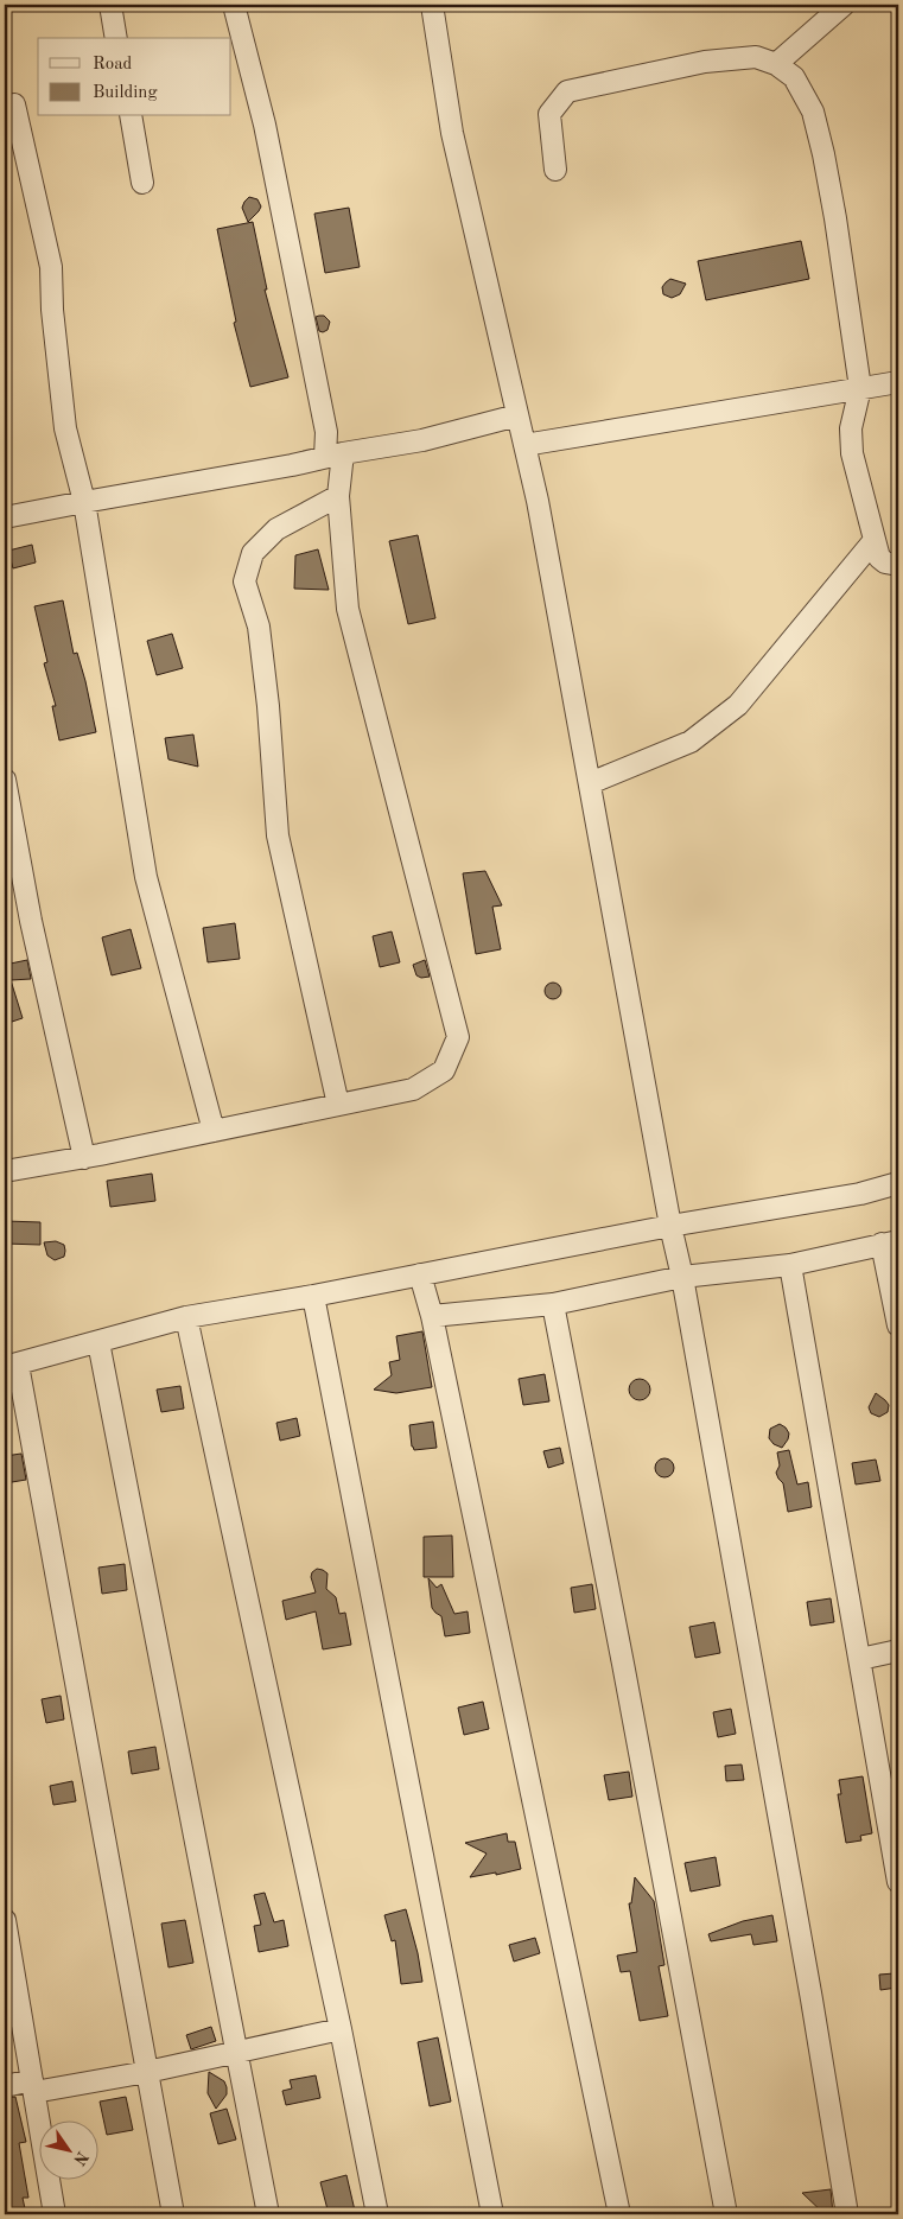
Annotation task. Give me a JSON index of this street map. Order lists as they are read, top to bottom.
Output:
{
  "legend": ["Road", "Building"],
  "north": "bottom right"
}
